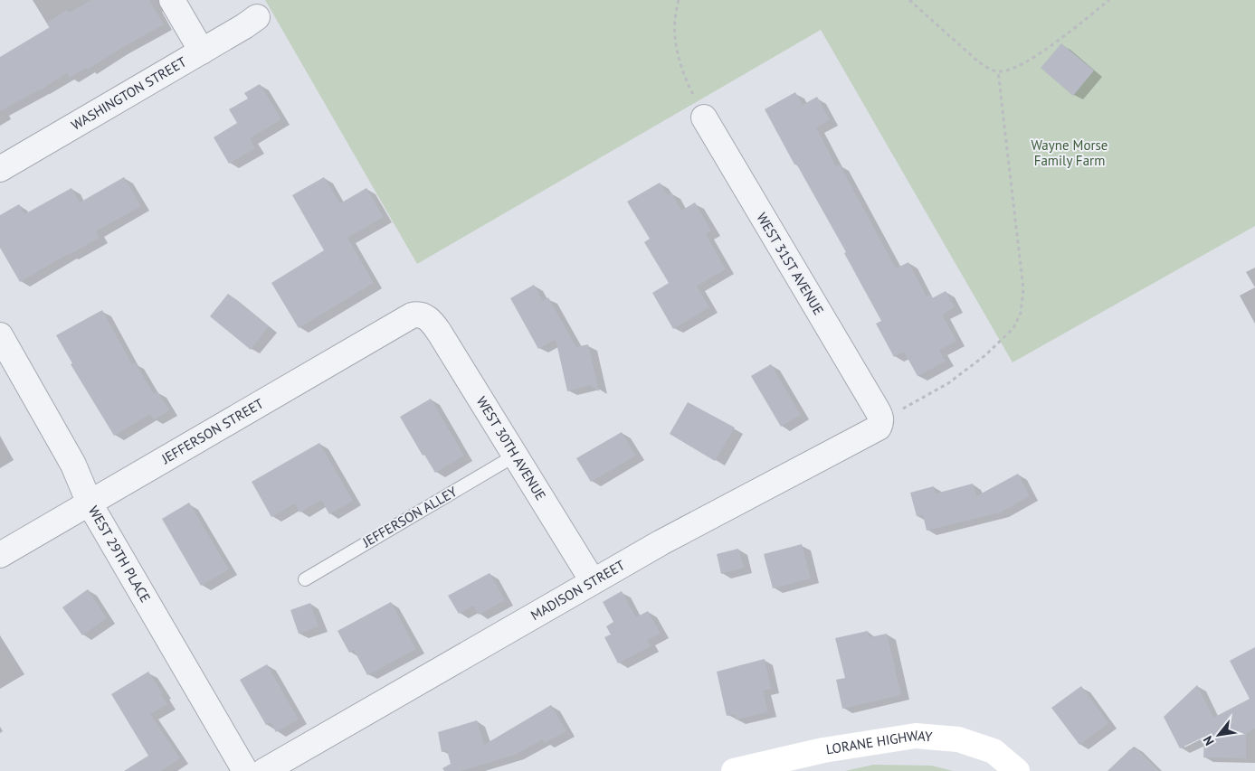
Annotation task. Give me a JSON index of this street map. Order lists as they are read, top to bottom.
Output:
{
  "streets": {
    "street": [
      "WASHINGTON STREET",
      "WEST 31ST AVENUE",
      "JEFFERSON STREET",
      "WEST 30TH AVENUE",
      "WEST 29TH PLACE",
      "MADISON STREET",
      "LORANE HIGHWAY"
    ],
    "lane": ["JEFFERSON ALLEY"]
  },
  "crossings": [
    ["WEST 31ST AVENUE", "MADISON STREET"],
    ["JEFFERSON STREET", "WEST 30TH AVENUE"],
    ["JEFFERSON STREET", "WEST 29TH PLACE"],
    ["WEST 30TH AVENUE", "JEFFERSON ALLEY"],
    ["WEST 30TH AVENUE", "MADISON STREET"]
  ],
  "parks": ["Wayne Morse Family Farm"],
  "north": "bottom left"
}
